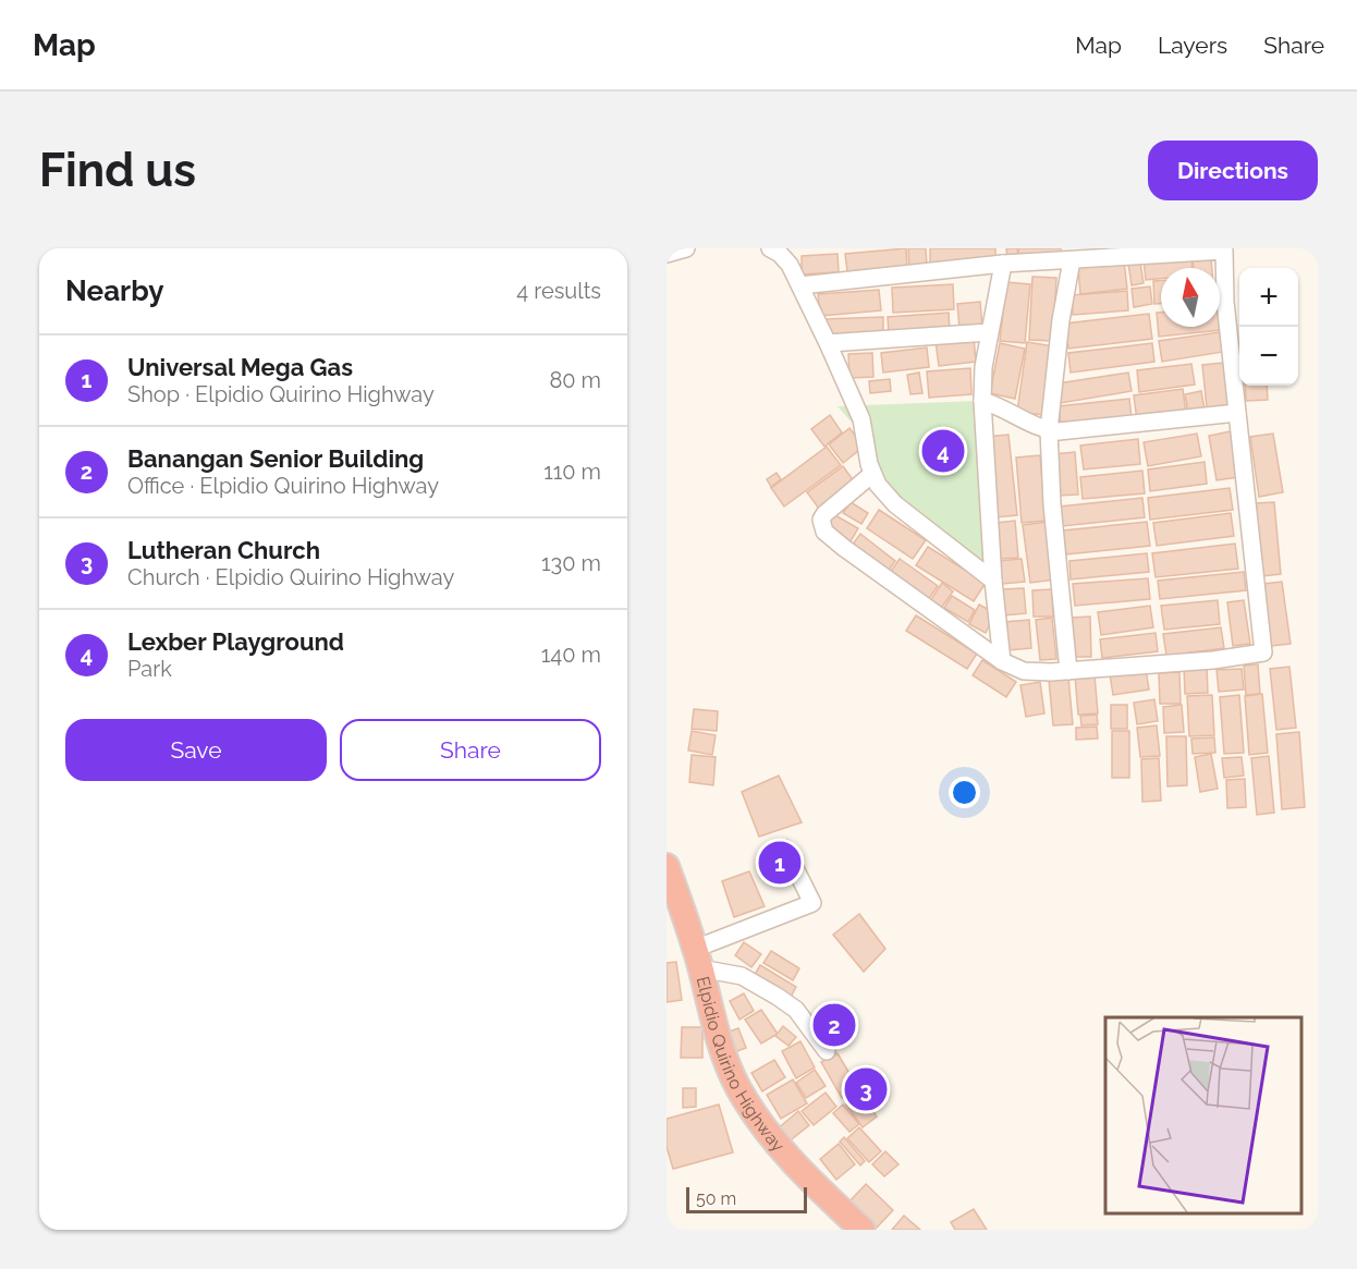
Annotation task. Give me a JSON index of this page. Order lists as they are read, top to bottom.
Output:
{
  "streets": {
    "highway": ["Elpidio Quirino Highway"]
  },
  "scale_bar": "50 m",
  "north": "top",
  "page": {
    "header": "Map",
    "nav": ["Map", "Layers", "Share"],
    "buttons": [
      "Directions",
      ["Save", "Share"]
    ],
    "title": "Find us",
    "heading": ["Nearby", "4 results"],
    "map_buttons": ["+", "−"],
    "list": [
      {
        "mark": "1",
        "name": "Universal Mega Gas",
        "note": "Shop · Elpidio Quirino Highway",
        "value": "80 m"
      },
      {
        "mark": "2",
        "name": "Banangan Senior Building",
        "note": "Office · Elpidio Quirino Highway",
        "value": "110 m"
      },
      {
        "mark": "3",
        "name": "Lutheran Church",
        "note": "Church · Elpidio Quirino Highway",
        "value": "130 m"
      },
      {
        "mark": "4",
        "name": "Lexber Playground",
        "note": "Park",
        "value": "140 m"
      }
    ],
    "pins": [
      "4",
      "1",
      "2",
      "3"
    ],
    "scale": "50 m"
  }
}
